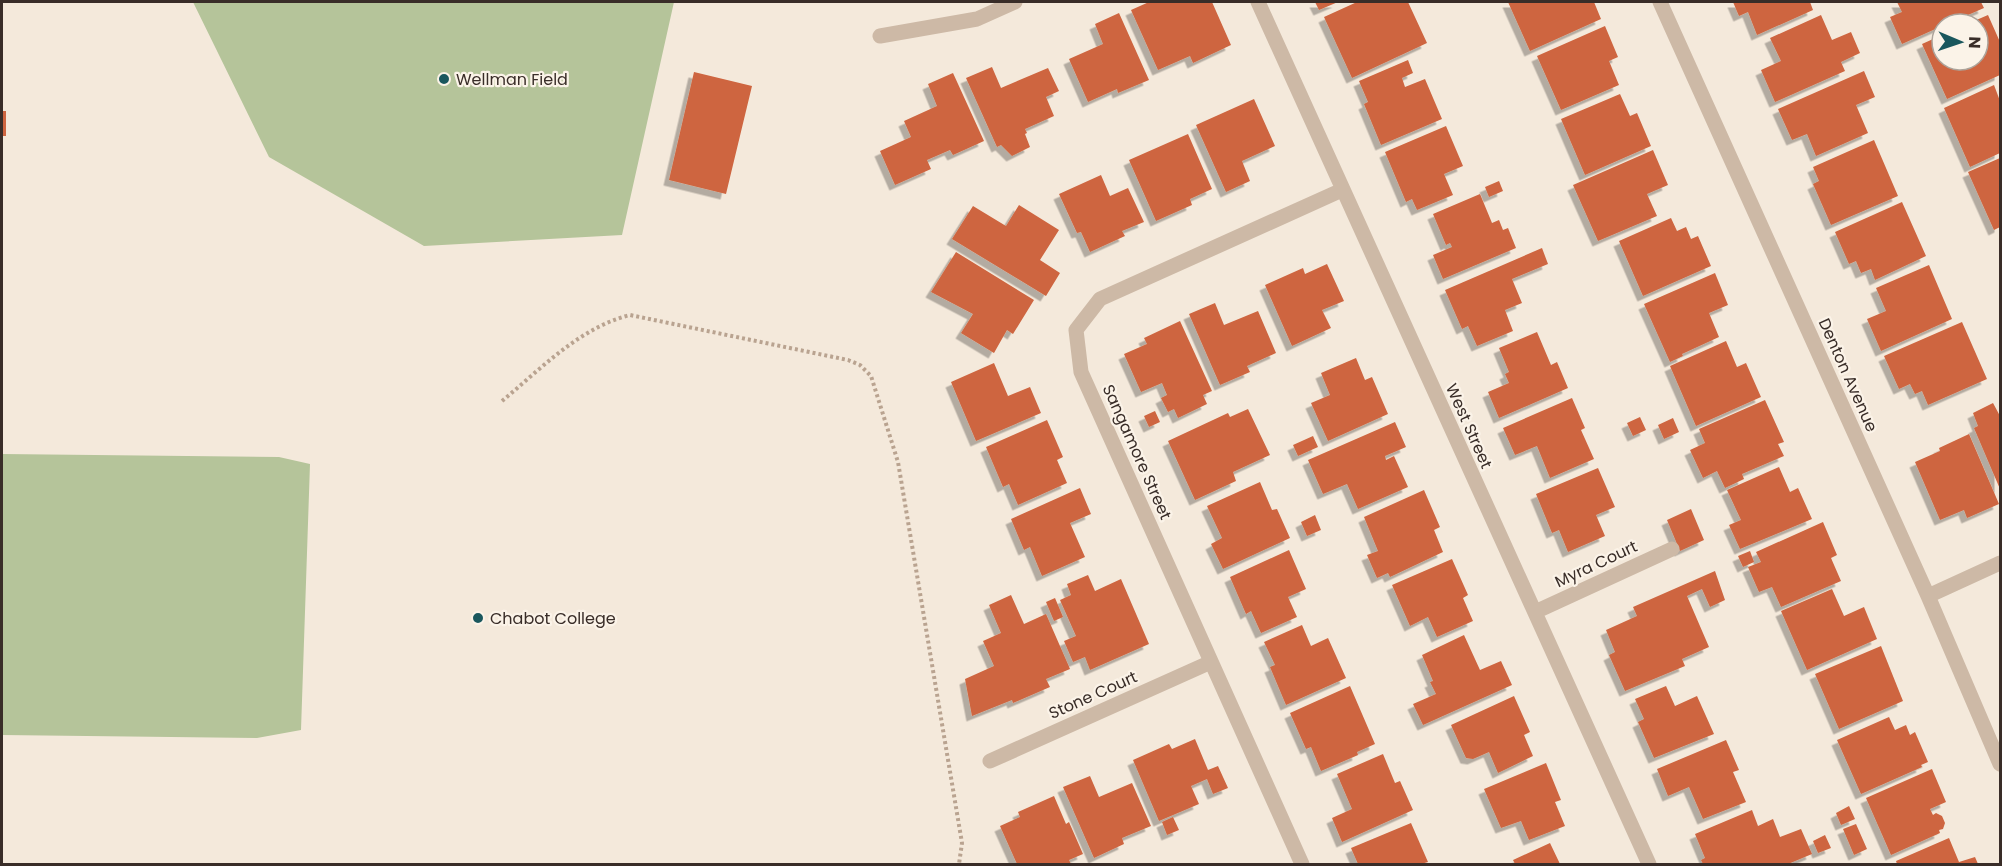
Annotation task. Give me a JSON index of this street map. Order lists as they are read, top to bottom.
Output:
{
  "streets": {
    "street": [
      "Denton Avenue",
      "West Street",
      "Sangamore Street",
      "Myra Court",
      "Stone Court"
    ]
  },
  "crossings": [
    ["West Street", "Sangamore Street"],
    ["West Street", "Myra Court"],
    ["Sangamore Street", "Stone Court"]
  ],
  "places": ["Wellman Field", "Chabot College"],
  "north": "right"
}
